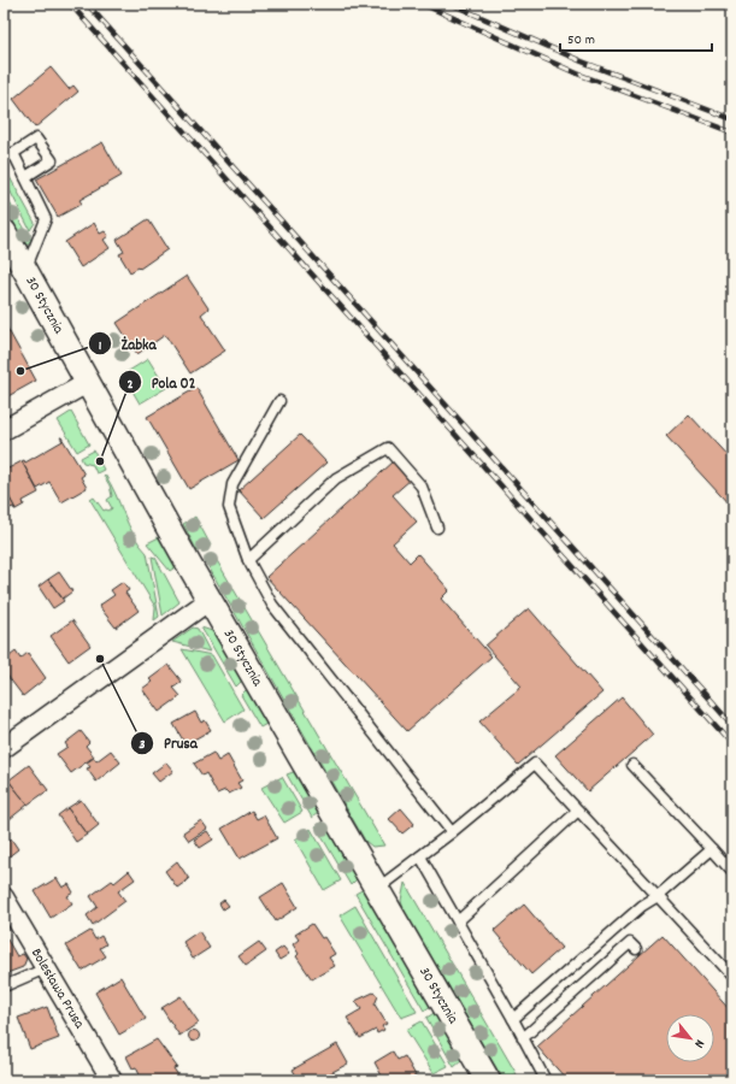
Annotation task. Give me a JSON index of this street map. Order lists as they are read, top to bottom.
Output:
{
  "streets": {
    "street": ["30 Stycznia", "Bolesława Prusa"]
  },
  "places": ["Żabka", "Pola 02", "Prusa"],
  "scale_bar": "50 m",
  "north": "bottom right"
}
